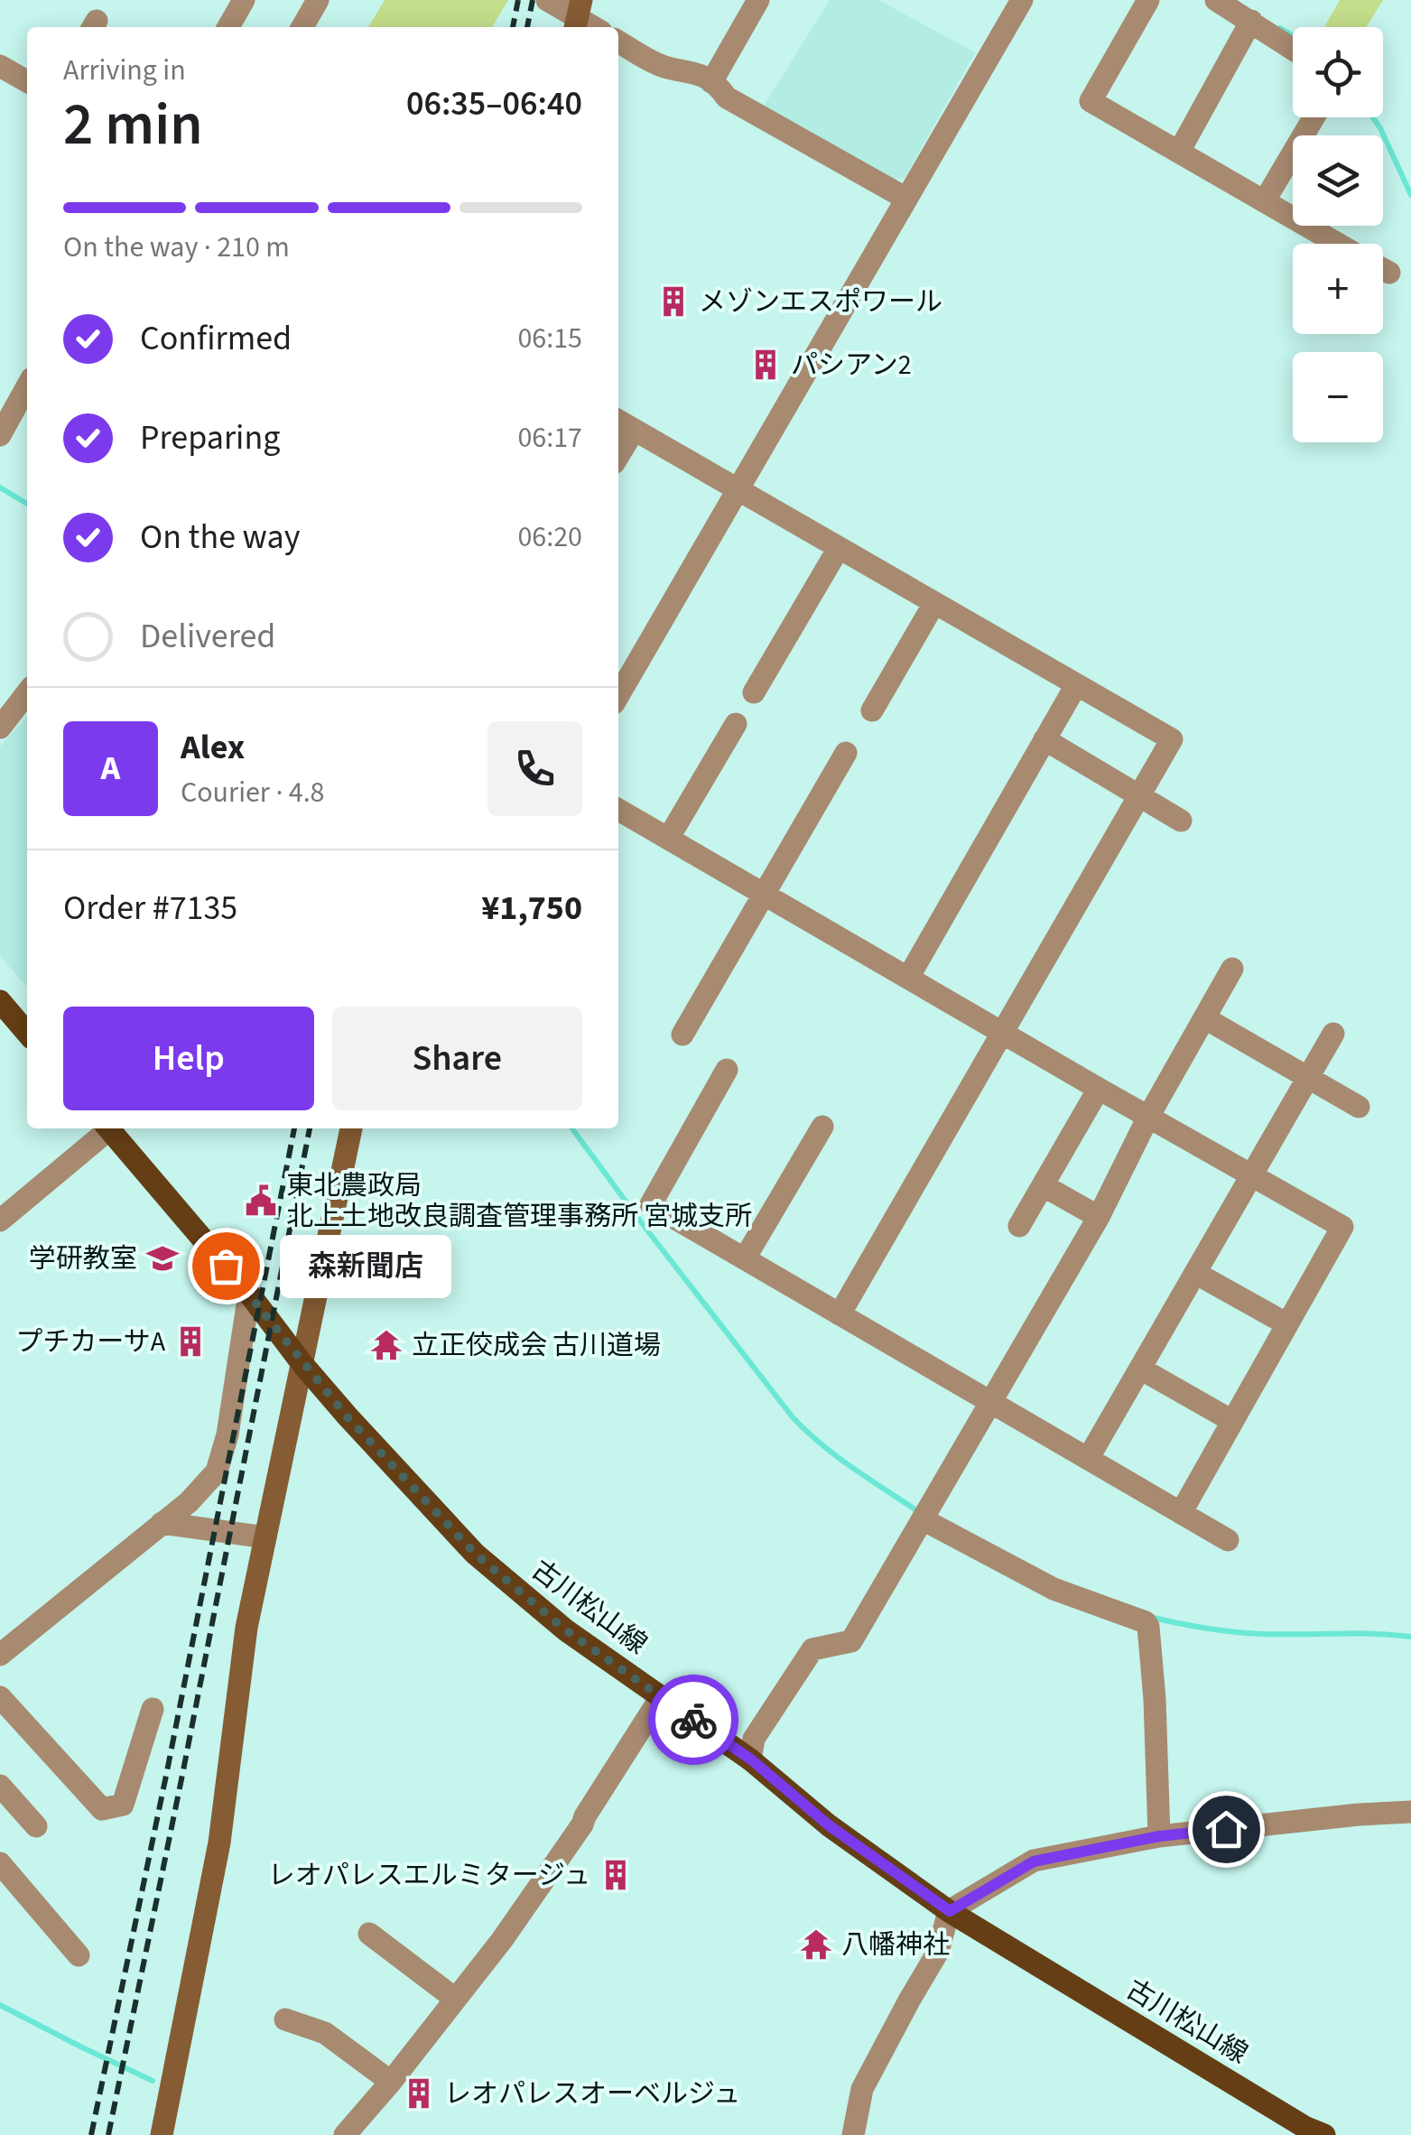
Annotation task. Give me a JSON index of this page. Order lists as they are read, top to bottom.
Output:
{
  "streets": {
    "main road": ["古川松山線"]
  },
  "places": {
    "building": [
      "メゾンエスポワール",
      "パシアン2",
      "プチカーサA",
      "レオパレスエルミタージュ",
      "レオパレスオーベルジュ"
    ],
    "public building": ["東北農政局 北上土地改良調査管理事務所 宮城支所"],
    "school or university": ["学研教室"],
    "other": ["森新聞店"],
    "temple": ["立正佼成会 古川道場", "八幡神社"]
  },
  "page": {
    "map_buttons": ["+", "−"],
    "heading": ["2 min", "Arriving in", "06:35–06:40"],
    "panel": [
      "Alex",
      "Courier · 4.8",
      "Order #7135",
      "¥1,750"
    ],
    "bar": "On the way · 210 m",
    "list": [
      ["Confirmed", "06:15"],
      ["Preparing", "06:17"],
      ["On the way", "06:20"],
      "Delivered"
    ],
    "round": "A",
    "buttons": ["Help", "Share"],
    "bubble": "森新聞店"
  }
}
